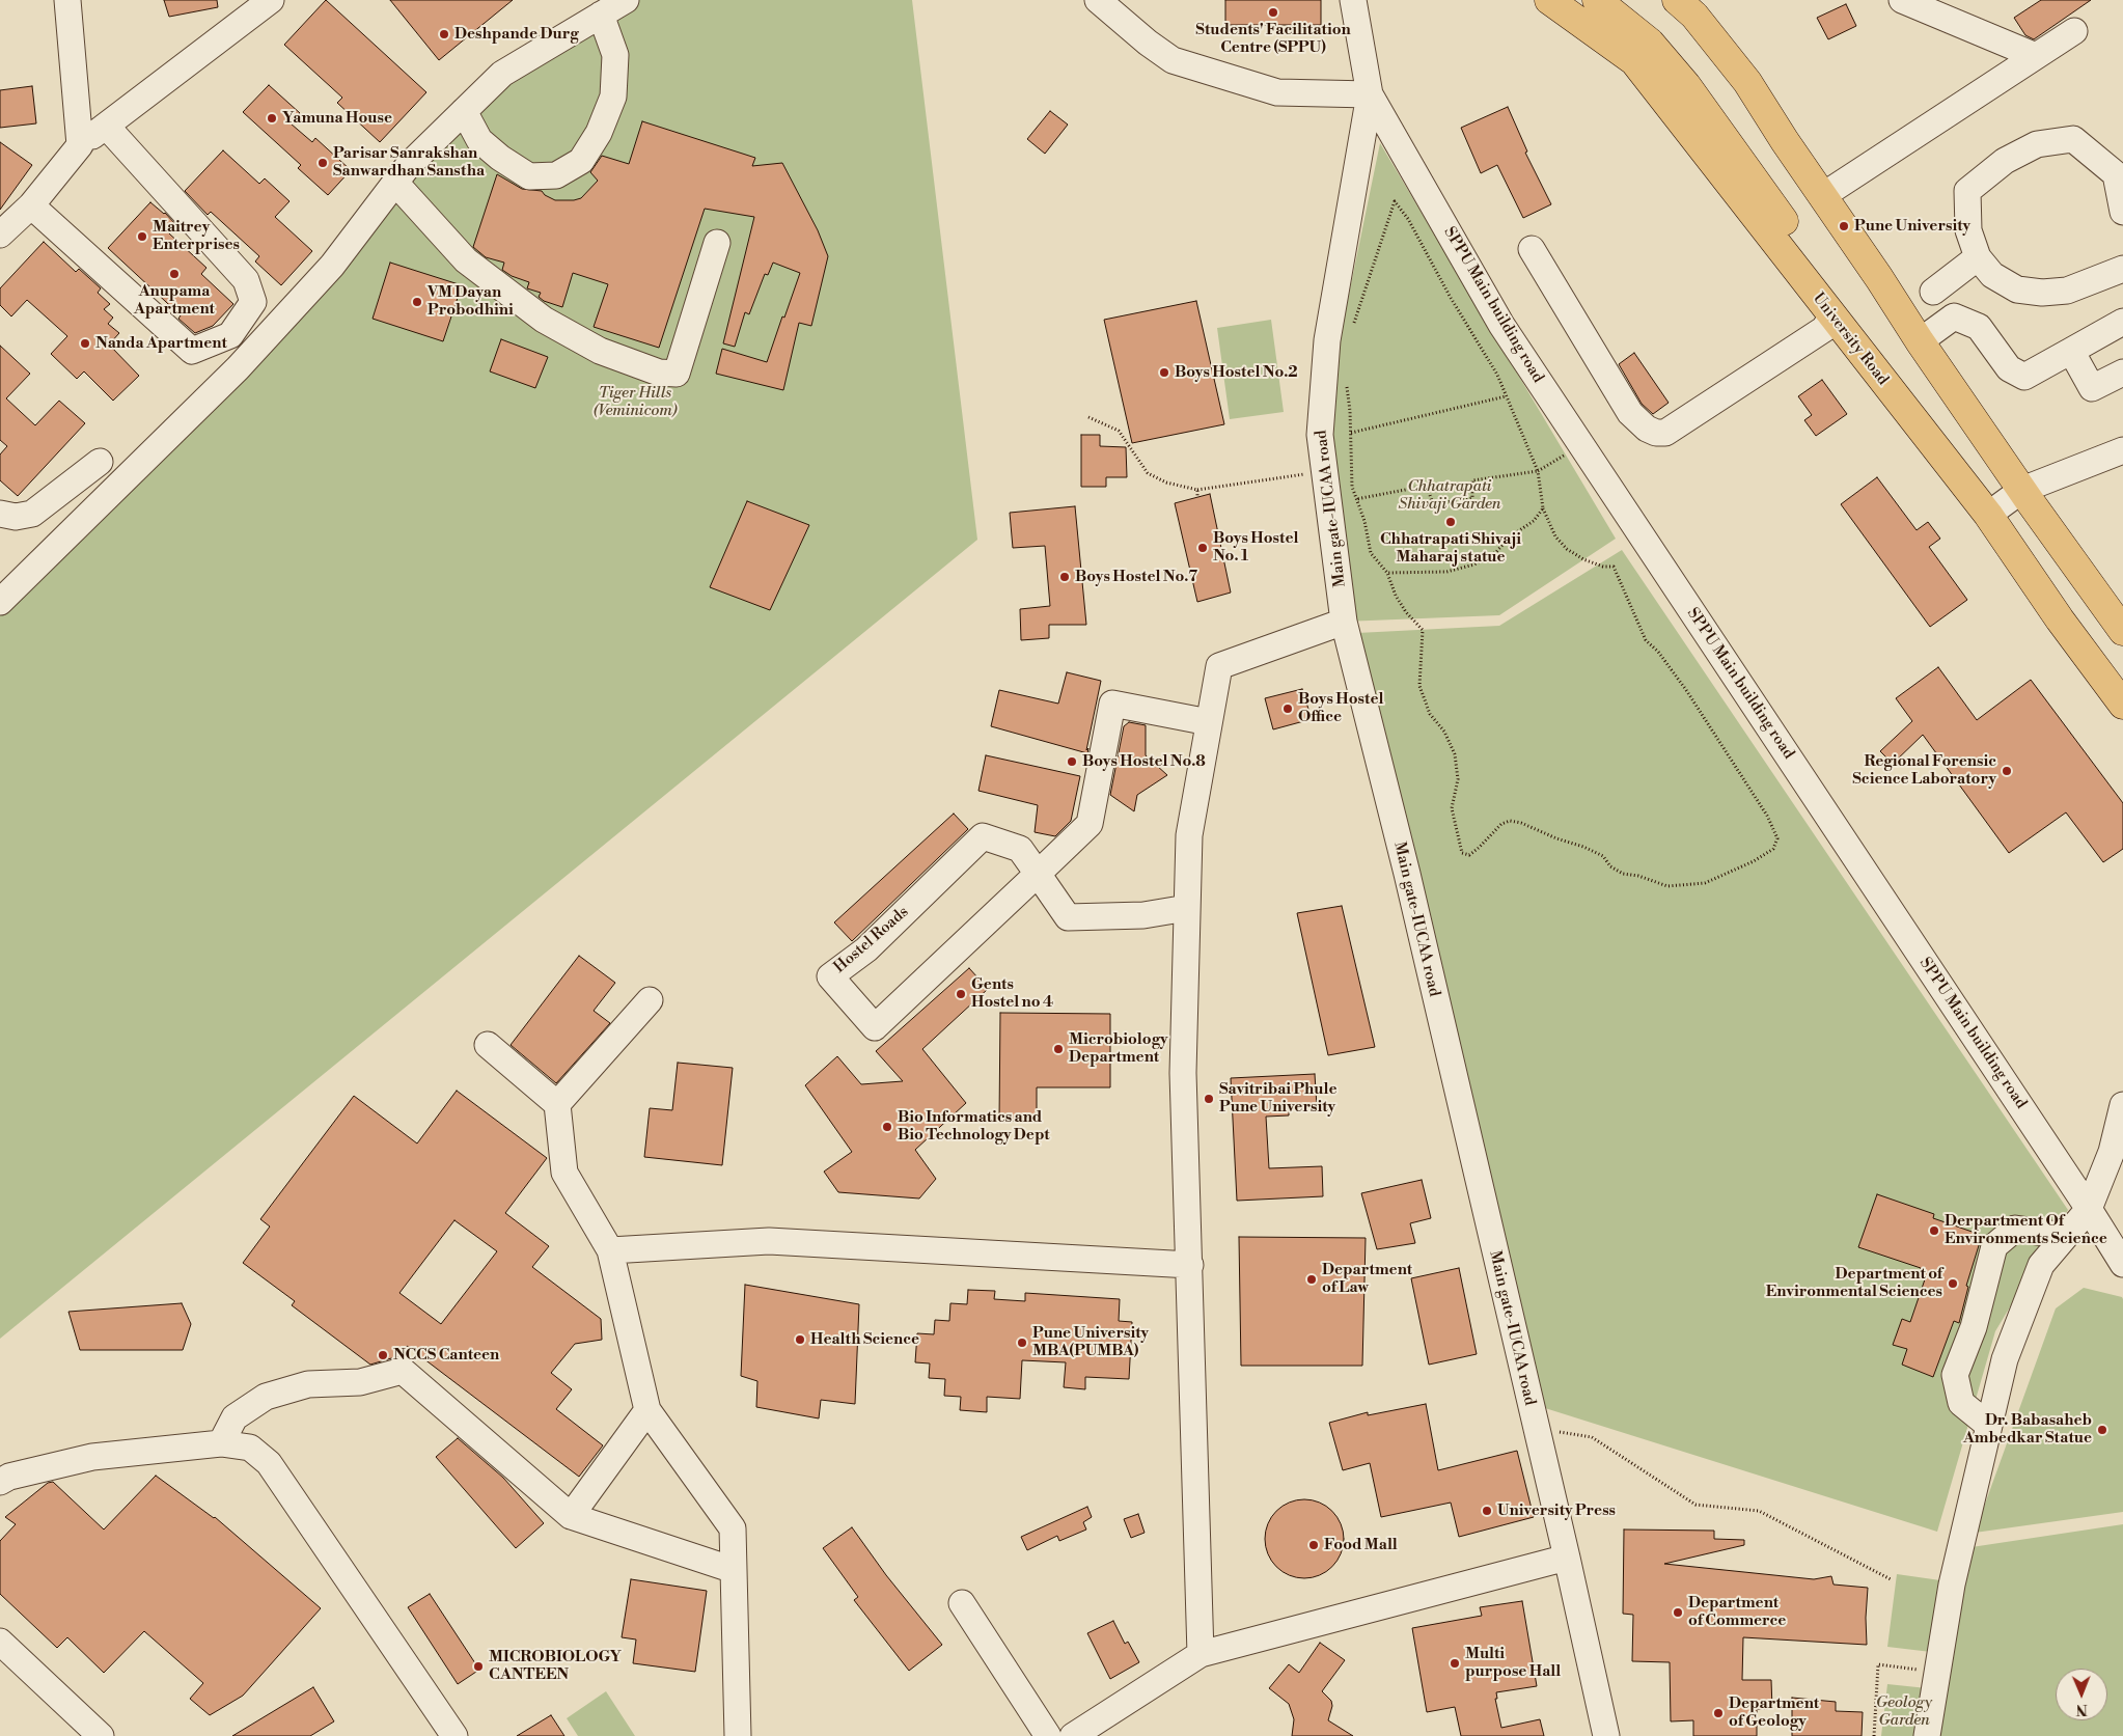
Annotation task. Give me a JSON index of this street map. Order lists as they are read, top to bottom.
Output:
{
  "streets": {
    "main road": ["University Road"],
    "street": ["SPPU Main building road", "Main gate-IUCAA road", "Hostel Roads"]
  },
  "crossings": [
    ["SPPU Main building road", "Main gate-IUCAA road"]
  ],
  "parks": ["Tiger Hills (Veminicom)", "Chhatrapati Shivaji Garden", "Geology Garden"],
  "places": [
    "Students' Facilitation Centre (SPPU)",
    "Deshpande Durg",
    "Yamuna House",
    "Parisar Sanrakshan Sanwardhan Sanstha",
    "Pune University",
    "Maitrey Enterprises",
    "Anupama Apartment",
    "VM Dayan Probodhini",
    "Nanda Apartment",
    "Boys Hostel No.2",
    "Chhatrapati Shivaji Maharaj statue",
    "Boys Hostel No. 1",
    "Boys Hostel No.7",
    "Boys Hostel Office",
    "Boys Hostel No.8",
    "Regional Forensic Science Laboratory",
    "Gents Hostel no 4",
    "Microbiology Department",
    "Savitribai Phule Pune University",
    "Bio Informatics and Bio Technology Dept",
    "Derpartment Of Environments Science",
    "Department of Law",
    "Department of Environmental Sciences",
    "Health Science",
    "Pune University MBA(PUMBA)",
    "NCCS Canteen",
    "Dr. Babasaheb Ambedkar Statue",
    "University Press",
    "Food Mall",
    "Department of Commerce",
    "Multi purpose Hall",
    "MICROBIOLOGY CANTEEN",
    "Department of Geology"
  ],
  "north": "bottom"
}
